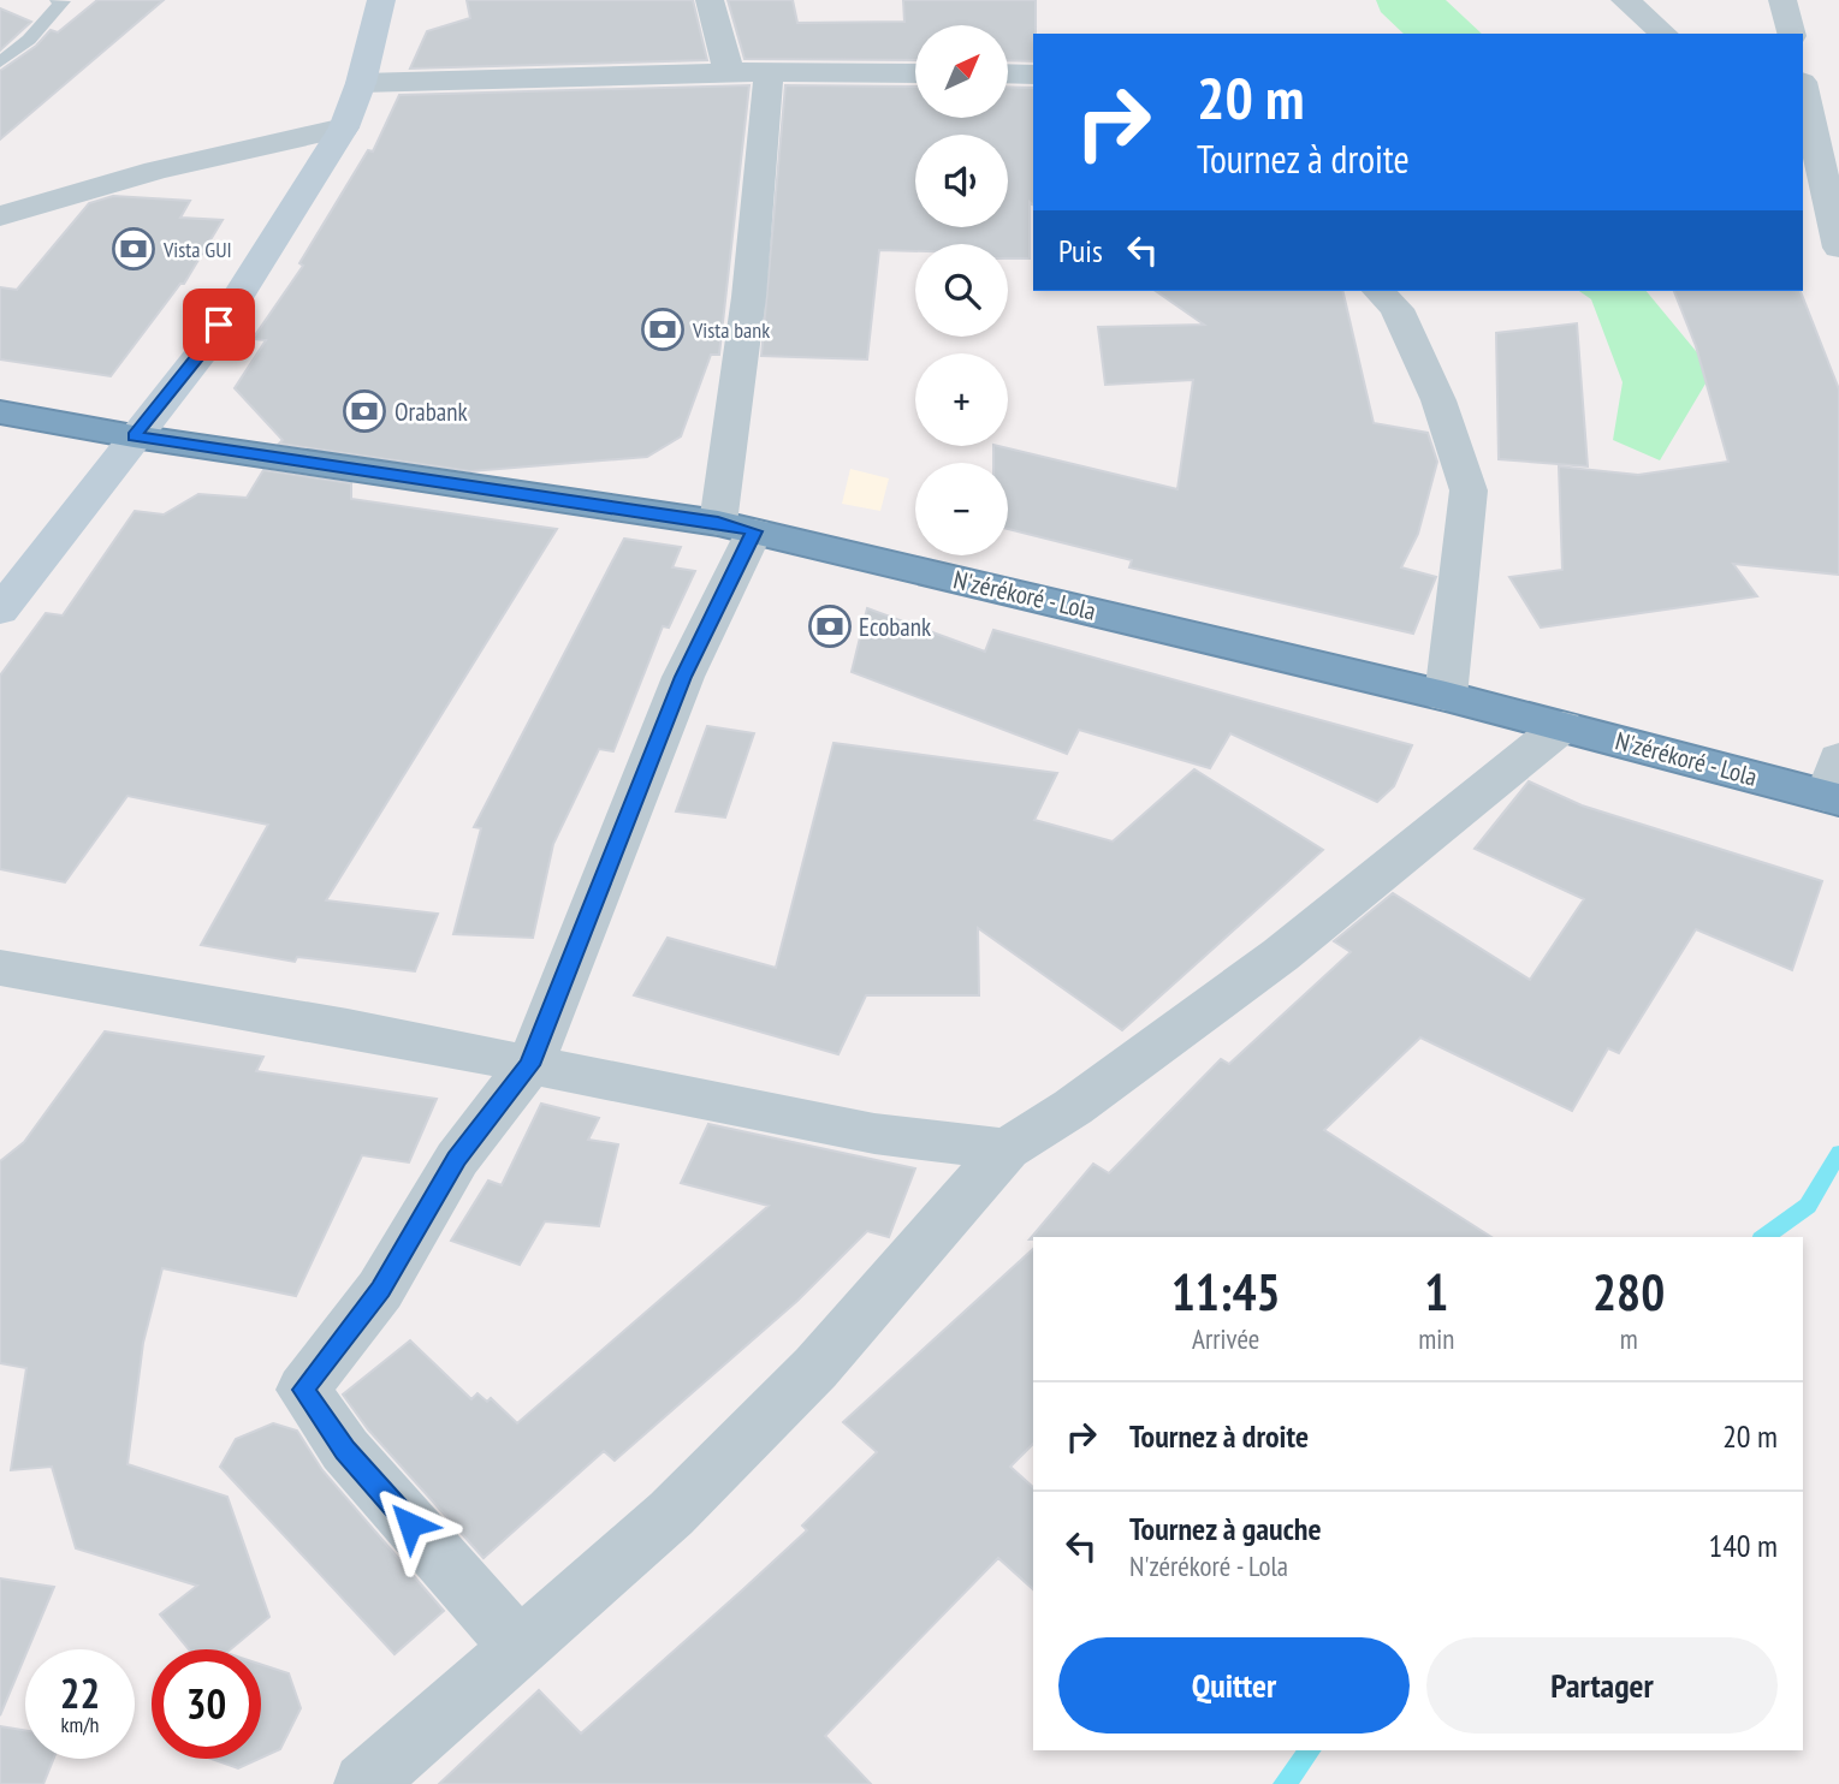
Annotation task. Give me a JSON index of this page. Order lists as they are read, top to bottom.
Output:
{
  "streets": {
    "highway": ["N'zérékoré - Lola"]
  },
  "places": {
    "bank": [
      "Vista GUI",
      "Vista bank",
      "Orabank",
      "Ecobank"
    ]
  },
  "north": "top right",
  "page": {
    "map_buttons": ["+", "−"],
    "turn": ["20 m", "Tournez à droite"],
    "then": "Puis",
    "eta": [
      "11:45",
      "Arrivée",
      "1",
      "min",
      "280",
      "m"
    ],
    "list": [
      {
        "name": "Tournez à droite",
        "value": "20 m"
      },
      {
        "name": "Tournez à gauche",
        "note": "N'zérékoré - Lola",
        "value": "140 m"
      }
    ],
    "buttons": ["Quitter", "Partager"],
    "speed": "22 km/h",
    "limit": "30"
  }
}
